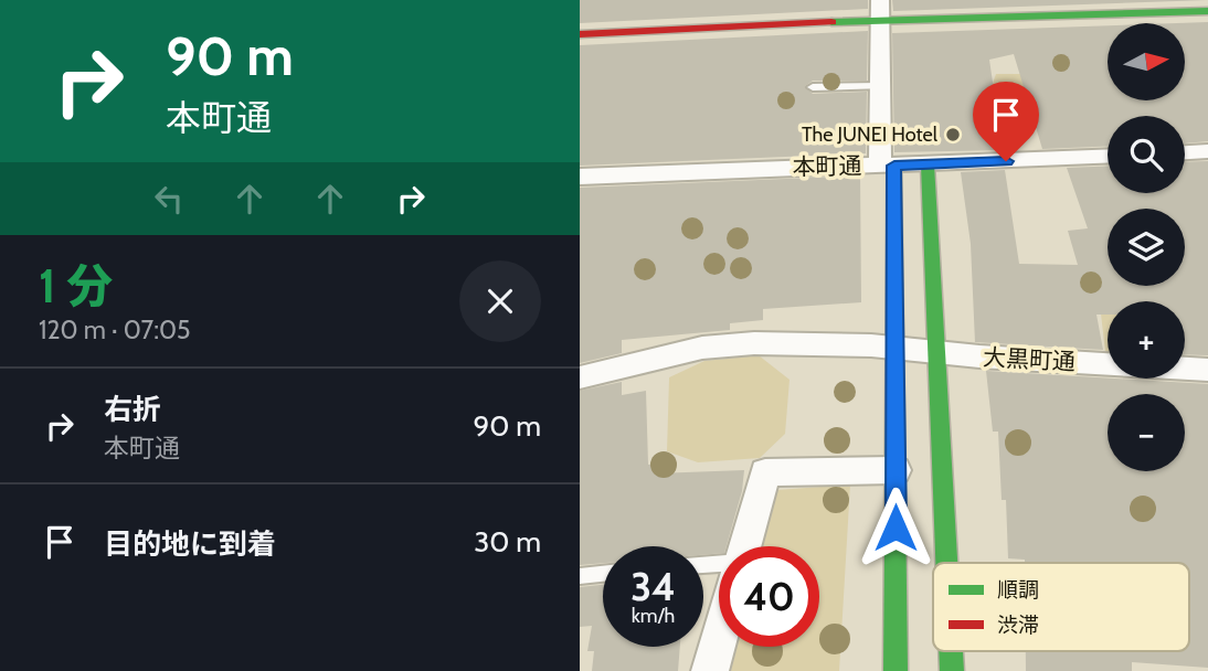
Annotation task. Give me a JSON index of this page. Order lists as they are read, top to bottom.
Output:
{
  "streets": {
    "street": ["本町通", "大黒町通"]
  },
  "places": ["The JUNEI Hotel"],
  "legend": ["順調", "渋滞"],
  "north": "right",
  "page": {
    "turn": ["90 m", "本町通"],
    "map_buttons": ["+", "−"],
    "heading": ["1 分", "120 m · 07:05"],
    "list": [
      {
        "name": "右折",
        "note": "本町通",
        "value": "90 m"
      },
      {
        "name": "目的地に到着",
        "value": "30 m"
      }
    ],
    "speed": "34 km/h",
    "limit": "40"
  }
}
